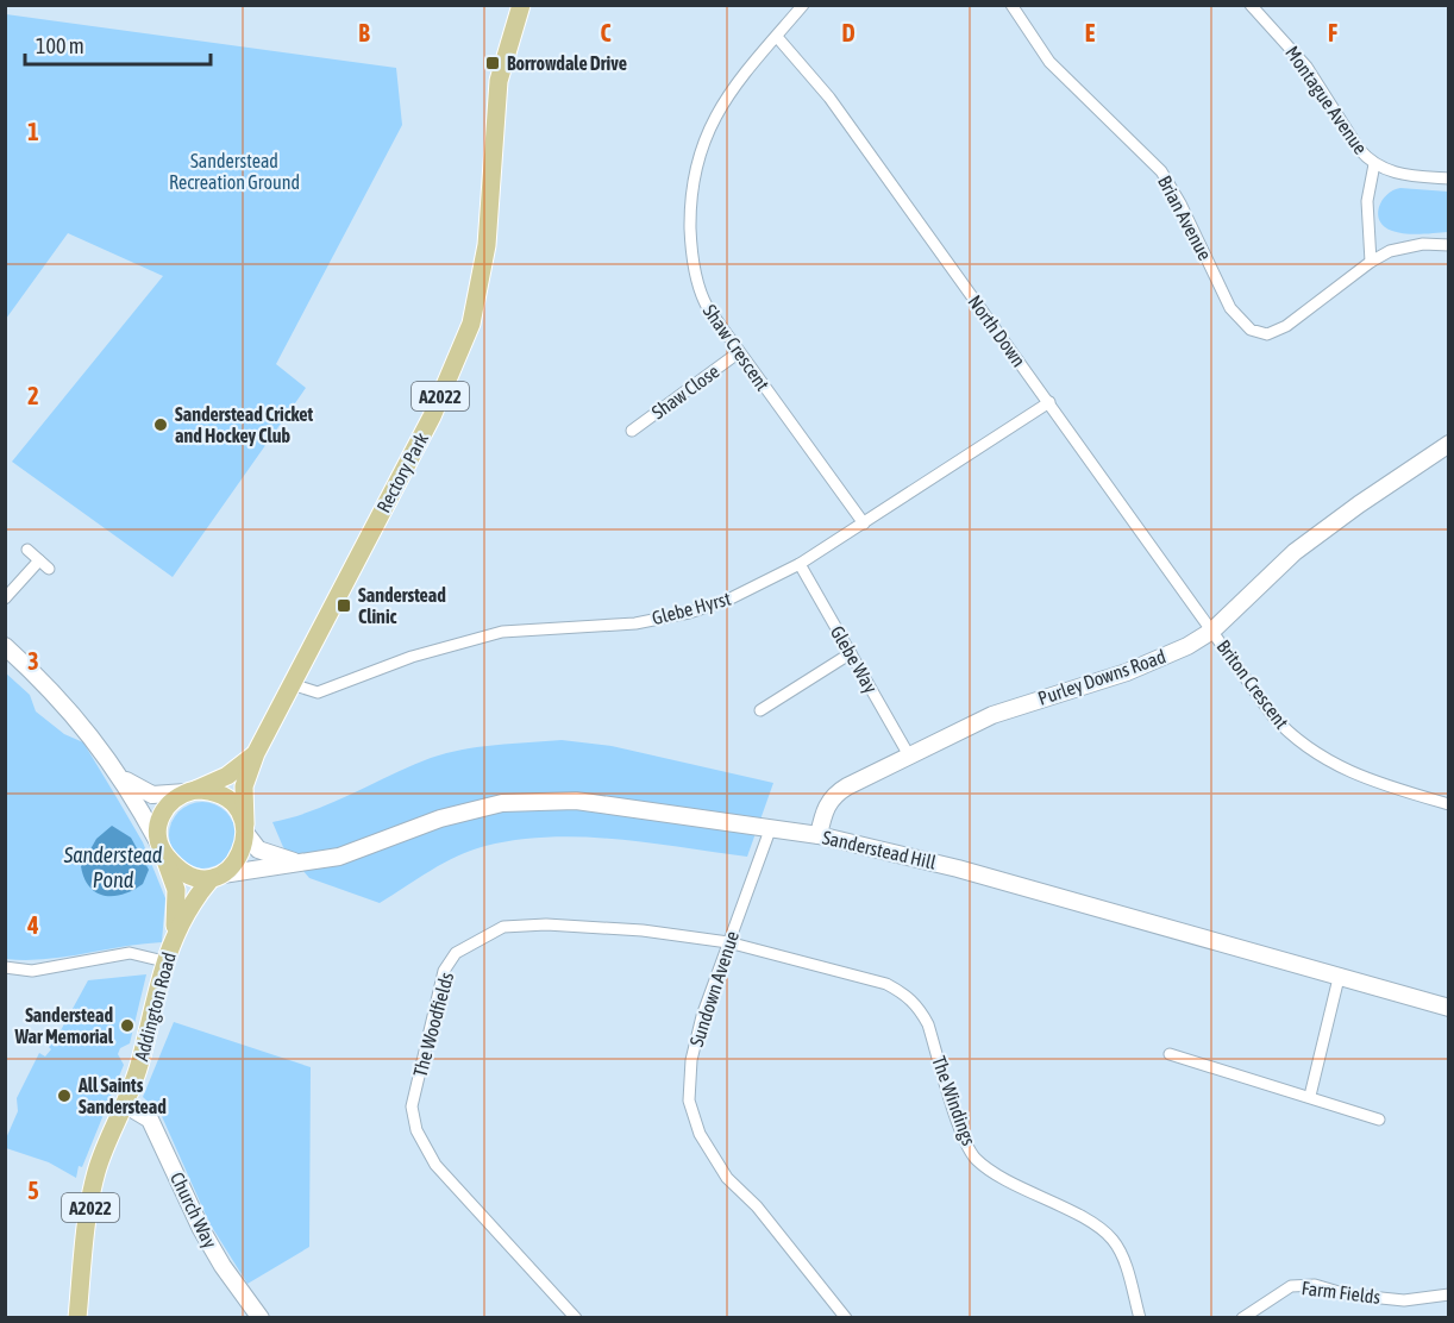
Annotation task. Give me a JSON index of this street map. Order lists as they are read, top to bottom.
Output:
{
  "streets": {
    "main road": [
      "A2022",
      "Rectory Park",
      "Purley Downs Road",
      "Sanderstead Hill",
      "Addington Road",
      "Church Way"
    ],
    "street": [
      "Montague Avenue",
      "Brian Avenue",
      "North Down",
      "Shaw Crescent",
      "Shaw Close",
      "Glebe Hyrst",
      "Glebe Way",
      "Briton Crescent",
      "Sundown Avenue",
      "The Woodfields",
      "The Windings",
      "Farm Fields"
    ]
  },
  "crossings": [
    ["Montague Avenue", "Brian Avenue"],
    ["North Down", "Shaw Crescent"],
    ["North Down", "Glebe Hyrst"],
    ["North Down", "Purley Downs Road"],
    ["North Down", "Briton Crescent"],
    ["Shaw Crescent", "Shaw Close"],
    ["Shaw Crescent", "Glebe Hyrst"],
    ["A2022", "Rectory Park"],
    ["A2022", "Sanderstead Hill"],
    ["A2022", "Addington Road"],
    ["Rectory Park", "Glebe Hyrst"],
    ["Rectory Park", "Sanderstead Hill"],
    ["Glebe Hyrst", "Glebe Way"],
    ["Glebe Way", "Purley Downs Road"],
    ["Purley Downs Road", "Briton Crescent"],
    ["Purley Downs Road", "Sanderstead Hill"],
    ["Sanderstead Hill", "Sundown Avenue"],
    ["Sundown Avenue", "The Woodfields"],
    ["Sundown Avenue", "The Windings"],
    ["Addington Road", "Church Way"],
    ["The Woodfields", "The Windings"]
  ],
  "water": ["Sanderstead Pond"],
  "parks": ["Sanderstead Recreation Ground"],
  "places": {
    "transit": ["Borrowdale Drive", "Sanderstead Clinic"],
    "other": ["Sanderstead Cricket and Hockey Club", "Sanderstead War Memorial", "All Saints Sanderstead"]
  },
  "scale_bar": "100 m",
  "grid": {
    "columns": [
      "B",
      "C",
      "D",
      "E",
      "F"
    ],
    "rows": [
      "1",
      "2",
      "3",
      "4",
      "5"
    ]
  }
}
